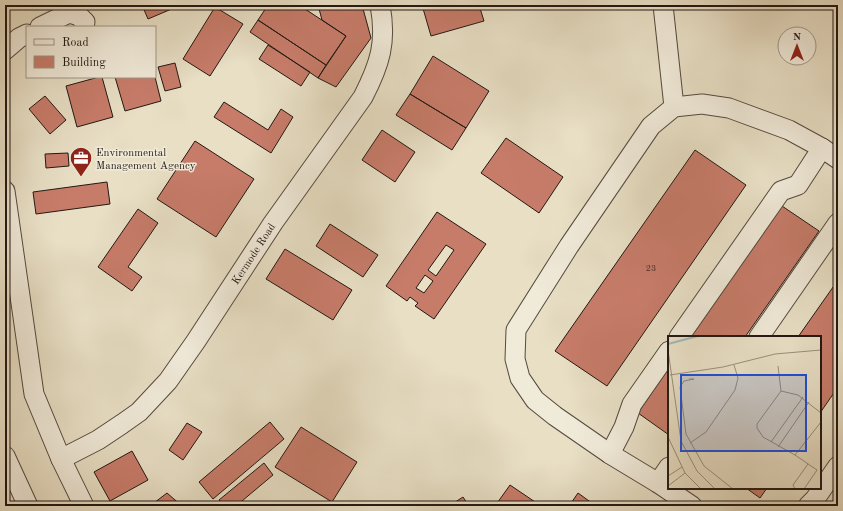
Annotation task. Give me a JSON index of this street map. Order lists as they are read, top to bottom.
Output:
{
  "streets": {
    "street": ["Kermode Road"]
  },
  "places": {
    "office": ["Environmental Management Agency"]
  },
  "house_numbers": ["23"],
  "legend": ["Road", "Building"],
  "north": "top"
}
